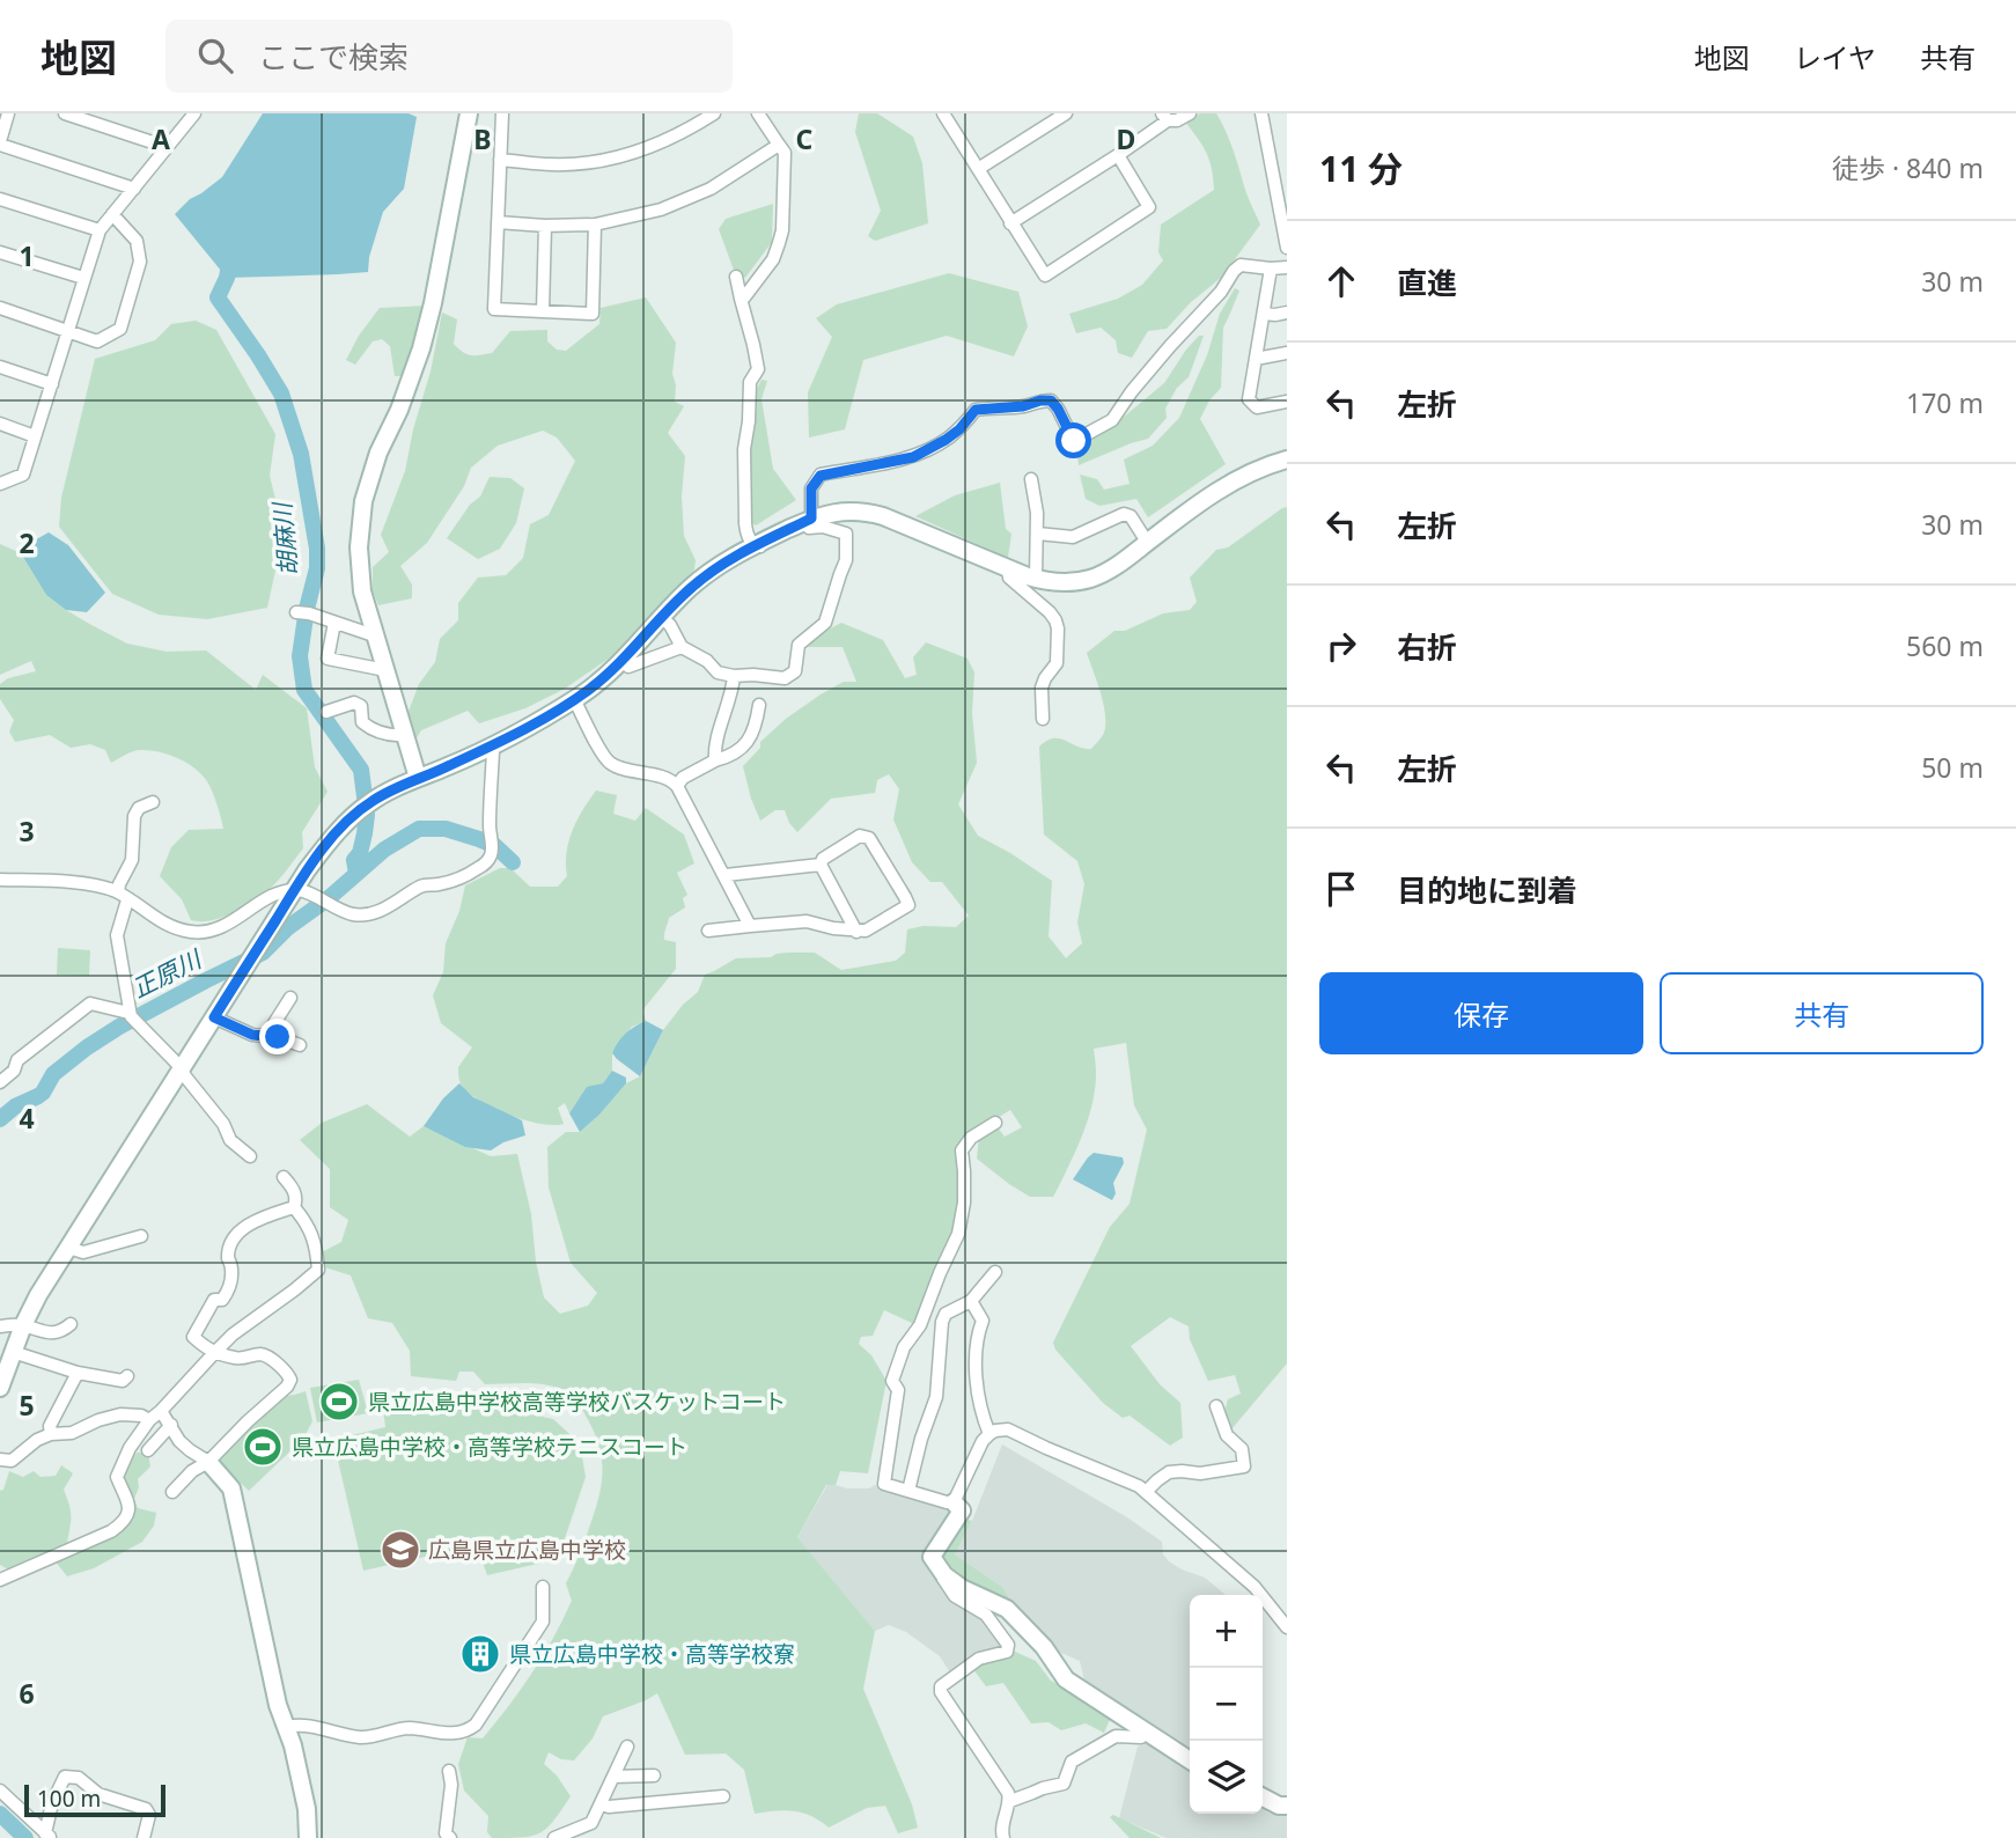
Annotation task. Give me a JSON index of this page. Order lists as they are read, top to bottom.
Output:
{
  "water": ["胡麻川", "正原川"],
  "places": {
    "sports": ["県立広島中学校高等学校バスケットコート", "県立広島中学校・高等学校テニスコート"],
    "school or university": ["広島県立広島中学校"],
    "building": ["県立広島中学校・高等学校寮"]
  },
  "scale_bar": "100 m",
  "page": {
    "header": "地図",
    "search": "ここで検索",
    "nav": ["地図", "レイヤ", "共有"],
    "heading": ["11 分", "徒歩 · 840 m"],
    "list": [
      ["直進", "30 m"],
      ["左折", "170 m"],
      ["左折", "30 m"],
      ["右折", "560 m"],
      ["左折", "50 m"],
      "目的地に到着"
    ],
    "buttons": ["保存", "共有"],
    "map_buttons": ["+", "−"],
    "scale": "100 m"
  },
  "grid": {
    "columns": [
      "A",
      "B",
      "C",
      "D"
    ],
    "rows": [
      "1",
      "2",
      "3",
      "4",
      "5",
      "6"
    ]
  }
}
